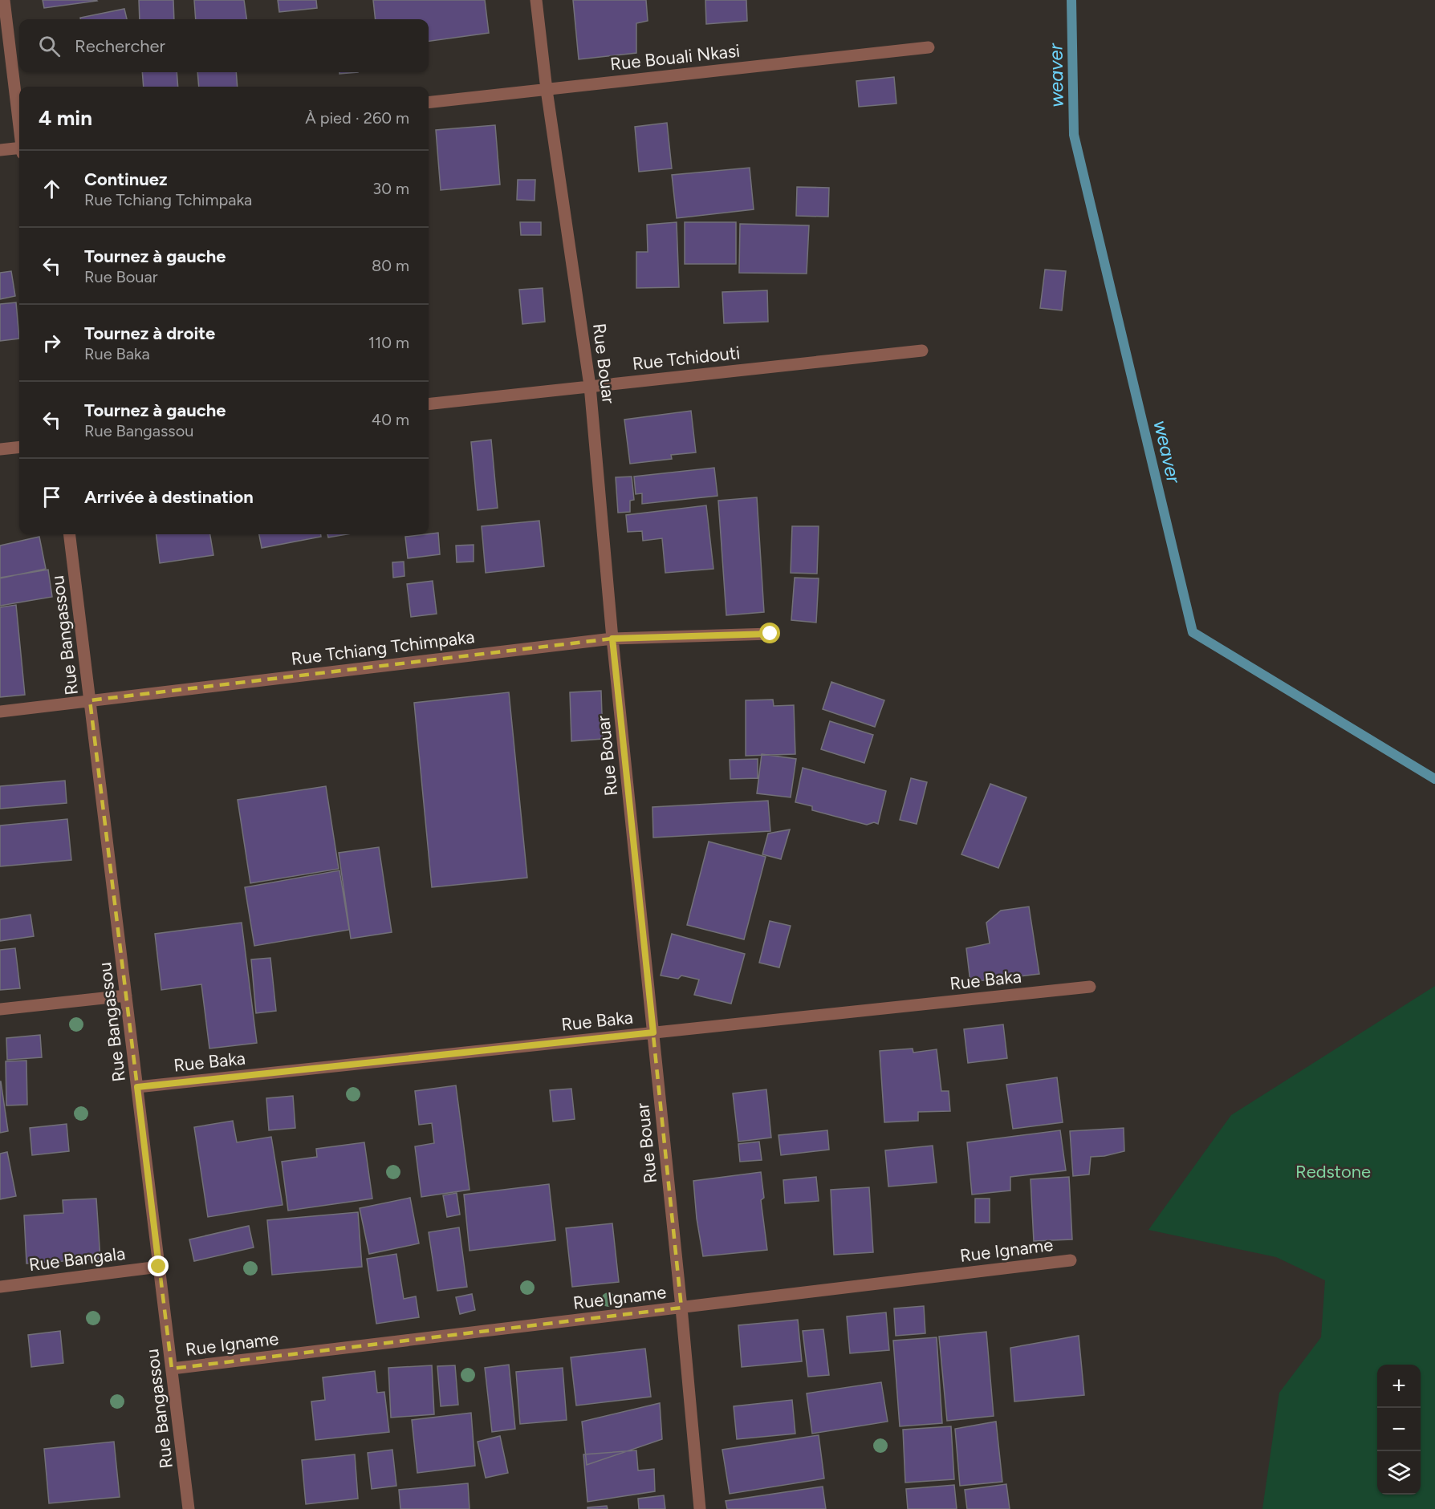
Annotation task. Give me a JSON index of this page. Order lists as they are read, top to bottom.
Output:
{
  "streets": {
    "street": [
      "Rue Bouali Nkasi",
      "Rue Tchidouti",
      "Rue Bouar",
      "Rue Bangassou",
      "Rue Tchiang Tchimpaka",
      "Rue Baka",
      "Rue Igname",
      "Rue Bangala"
    ]
  },
  "crossings": [
    ["Rue Bouali Nkasi", "Rue Bouar"],
    ["Rue Tchidouti", "Rue Bouar"],
    ["Rue Bouar", "Rue Tchiang Tchimpaka"],
    ["Rue Bouar", "Rue Baka"],
    ["Rue Bouar", "Rue Igname"],
    ["Rue Bangassou", "Rue Tchiang Tchimpaka"],
    ["Rue Bangassou", "Rue Baka"],
    ["Rue Bangassou", "Rue Igname"],
    ["Rue Bangassou", "Rue Bangala"]
  ],
  "water": ["weaver"],
  "parks": ["Redstone"],
  "page": {
    "search": "Rechercher",
    "heading": ["4 min", "À pied · 260 m"],
    "list": [
      ["Continuez", "Rue Tchiang Tchimpaka", "30 m"],
      ["Tournez à gauche", "Rue Bouar", "80 m"],
      ["Tournez à droite", "Rue Baka", "110 m"],
      ["Tournez à gauche", "Rue Bangassou", "40 m"],
      "Arrivée à destination"
    ],
    "map_buttons": ["+", "−"]
  }
}
